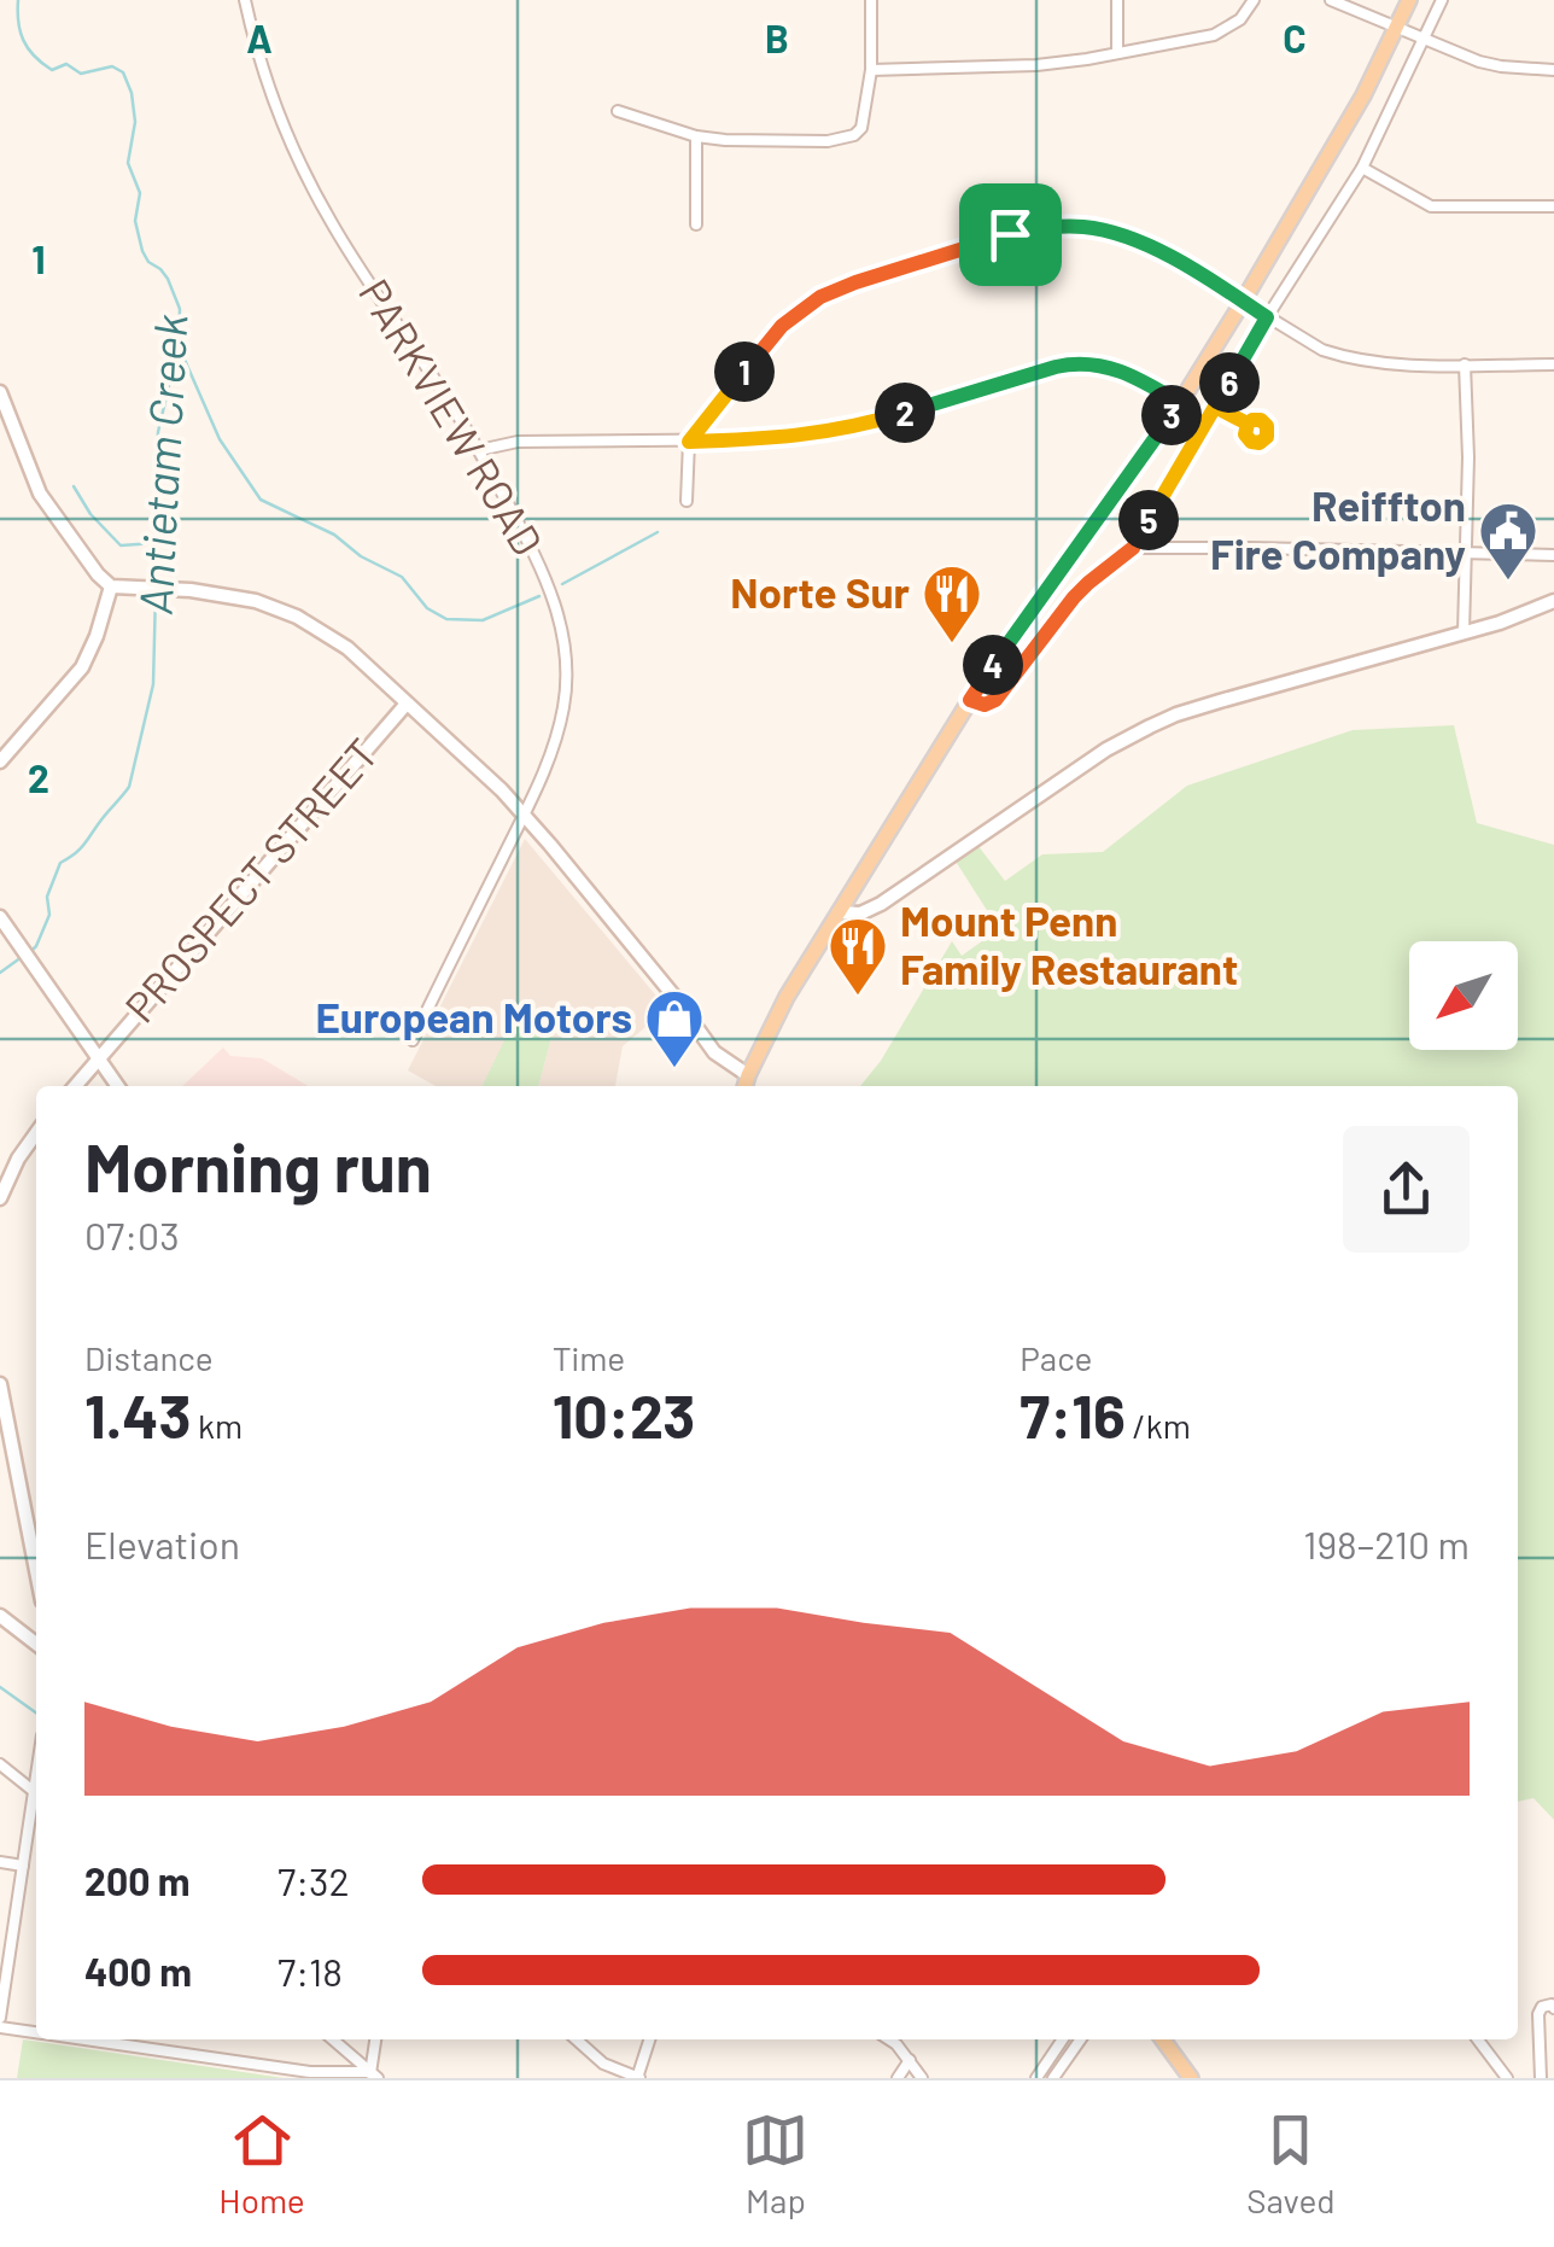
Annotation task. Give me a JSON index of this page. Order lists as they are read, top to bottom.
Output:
{
  "streets": {
    "street": ["PARKVIEW ROAD", "PROSPECT STREET"]
  },
  "water": ["Antietam Creek"],
  "places": {
    "public building": ["Reiffton Fire Company"],
    "restaurant": ["Norte Sur", "Mount Penn Family Restaurant"],
    "shop": ["European Motors"]
  },
  "north": "bottom left",
  "page": {
    "pins": [
      "1",
      "6",
      "2",
      "3",
      "5",
      "4"
    ],
    "heading": ["Morning run", "07:03"],
    "stats": [
      ["Distance", "1.43 km"],
      ["Time", "10:23"],
      ["Pace", "7:16 /km"]
    ],
    "chart": ["Elevation", "198–210 m"],
    "list": [
      {
        "name": "200 m",
        "note": "7:32"
      },
      {
        "name": "400 m",
        "note": "7:18"
      }
    ],
    "tabs": ["Home", "Map", "Saved"]
  },
  "grid": {
    "columns": ["A", "B", "C"],
    "rows": ["1", "2"]
  }
}
